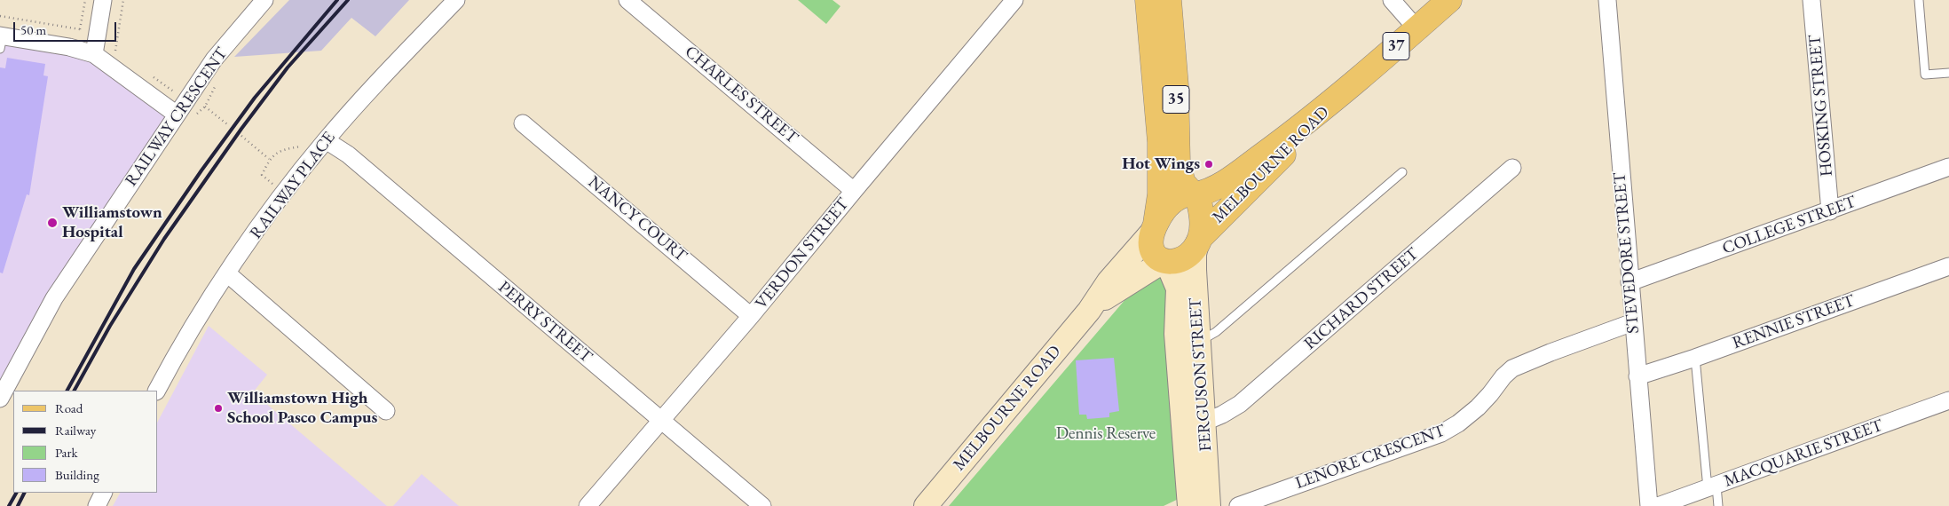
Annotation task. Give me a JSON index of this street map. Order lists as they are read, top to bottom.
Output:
{
  "streets": {
    "main road": ["37", "35", "MELBOURNE ROAD"],
    "street": [
      "CHARLES STREET",
      "HOSKING STREET",
      "RAILWAY CRESCENT",
      "RAILWAY PLACE",
      "NANCY COURT",
      "COLLEGE STREET",
      "STEVEDORE STREET",
      "VERDON STREET",
      "RICHARD STREET",
      "PERRY STREET",
      "RENNIE STREET",
      "FERGUSON STREET",
      "MACQUARIE STREET",
      "LENORE CRESCENT"
    ]
  },
  "crossings": [
    ["CHARLES STREET", "VERDON STREET"],
    ["35", "MELBOURNE ROAD"],
    ["35", "FERGUSON STREET"],
    ["HOSKING STREET", "COLLEGE STREET"],
    ["MELBOURNE ROAD", "FERGUSON STREET"],
    ["RAILWAY PLACE", "PERRY STREET"],
    ["NANCY COURT", "VERDON STREET"],
    ["COLLEGE STREET", "STEVEDORE STREET"],
    ["STEVEDORE STREET", "RENNIE STREET"],
    ["STEVEDORE STREET", "LENORE CRESCENT"],
    ["VERDON STREET", "PERRY STREET"],
    ["RICHARD STREET", "FERGUSON STREET"]
  ],
  "parks": ["Dennis Reserve"],
  "places": ["Hot Wings", "Williamstown Hospital", "Williamstown High School Pasco Campus"],
  "legend": [
    "Road",
    "Railway",
    "Park",
    "Building"
  ],
  "scale_bar": "50 m"
}
